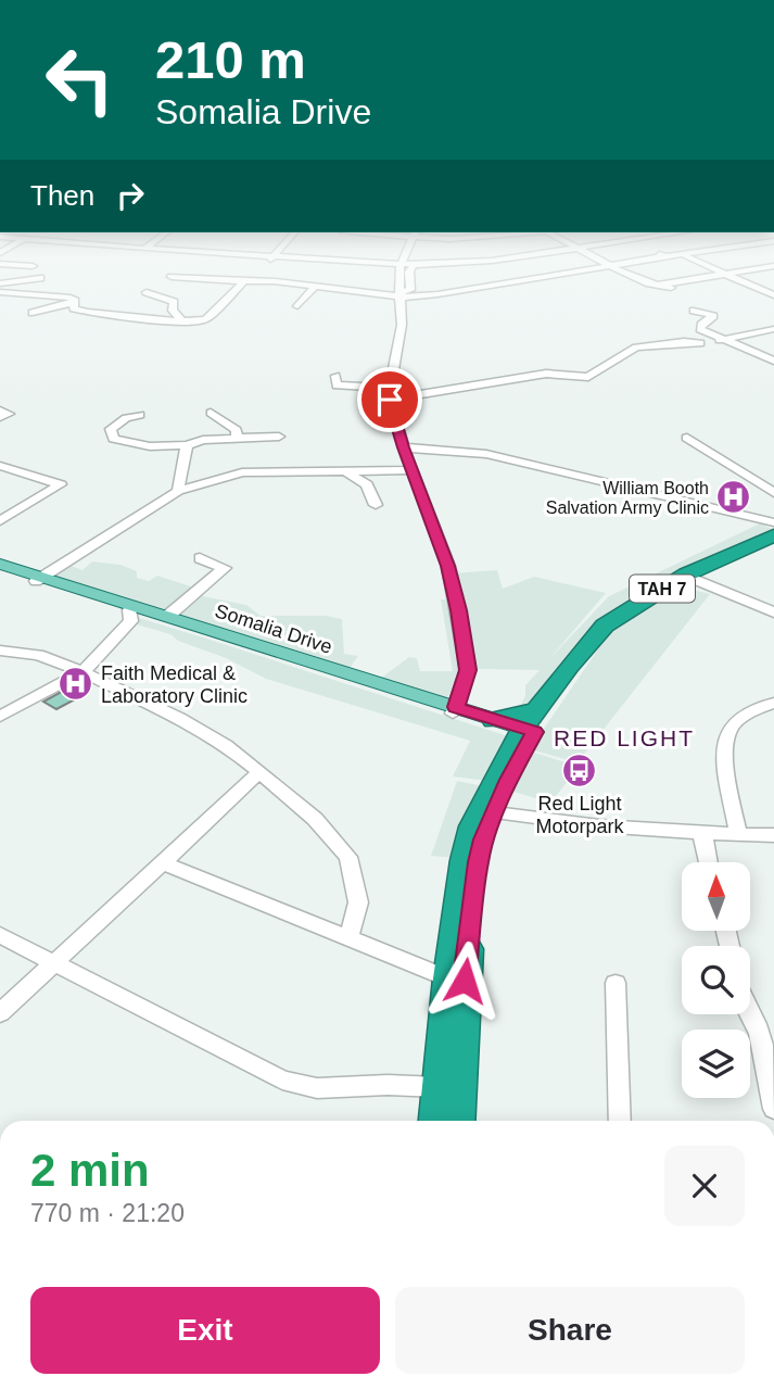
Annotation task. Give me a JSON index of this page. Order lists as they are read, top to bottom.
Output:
{
  "streets": {
    "highway": ["TAH 7"],
    "main road": ["Somalia Drive"]
  },
  "districts": ["RED LIGHT"],
  "places": {
    "hospital": ["William Booth Salvation Army Clinic", "Faith Medical & Laboratory Clinic"],
    "bus stop": ["Red Light Motorpark"]
  },
  "north": "top",
  "page": {
    "turn": ["210 m", "Somalia Drive"],
    "then": "Then",
    "heading": ["2 min", "770 m · 21:20"],
    "buttons": ["Exit", "Share"]
  }
}
